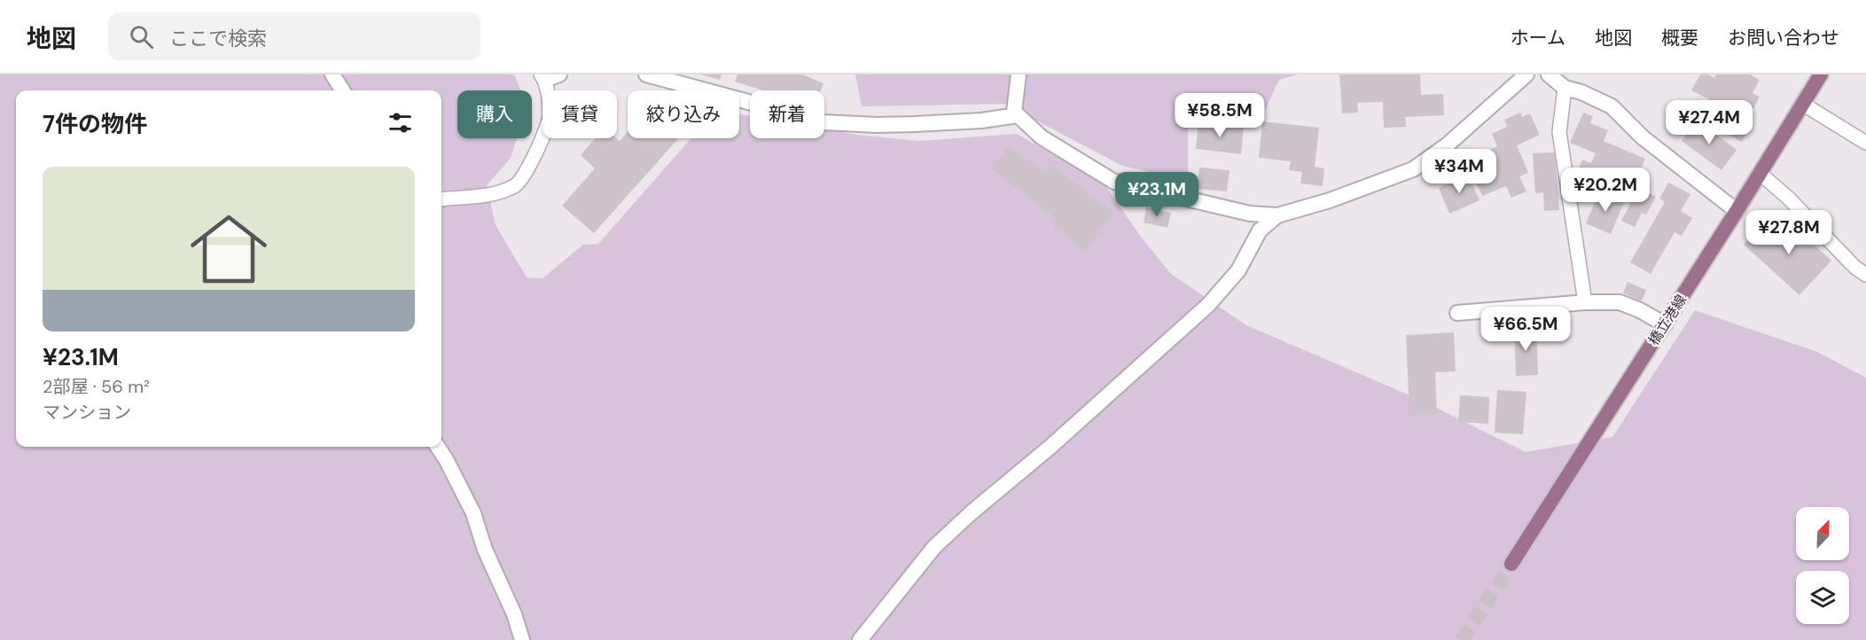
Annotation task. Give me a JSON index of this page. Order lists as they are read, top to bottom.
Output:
{
  "streets": {
    "main road": ["橋立港線"]
  },
  "north": "top right",
  "page": {
    "header": "地図",
    "search": "ここで検索",
    "nav": [
      "ホーム",
      "地図",
      "概要",
      "お問い合わせ"
    ],
    "chip": [
      "購入",
      "賃貸",
      "絞り込み",
      "新着"
    ],
    "heading": "7件の物件",
    "price": [
      "¥58.5M",
      "¥27.4M",
      "¥34M",
      "¥20.2M",
      "¥23.1M",
      "¥27.8M",
      "¥66.5M"
    ],
    "list": [
      {
        "name": "¥23.1M",
        "note": "2部屋 · 56 m² · マンション"
      }
    ]
  }
}
